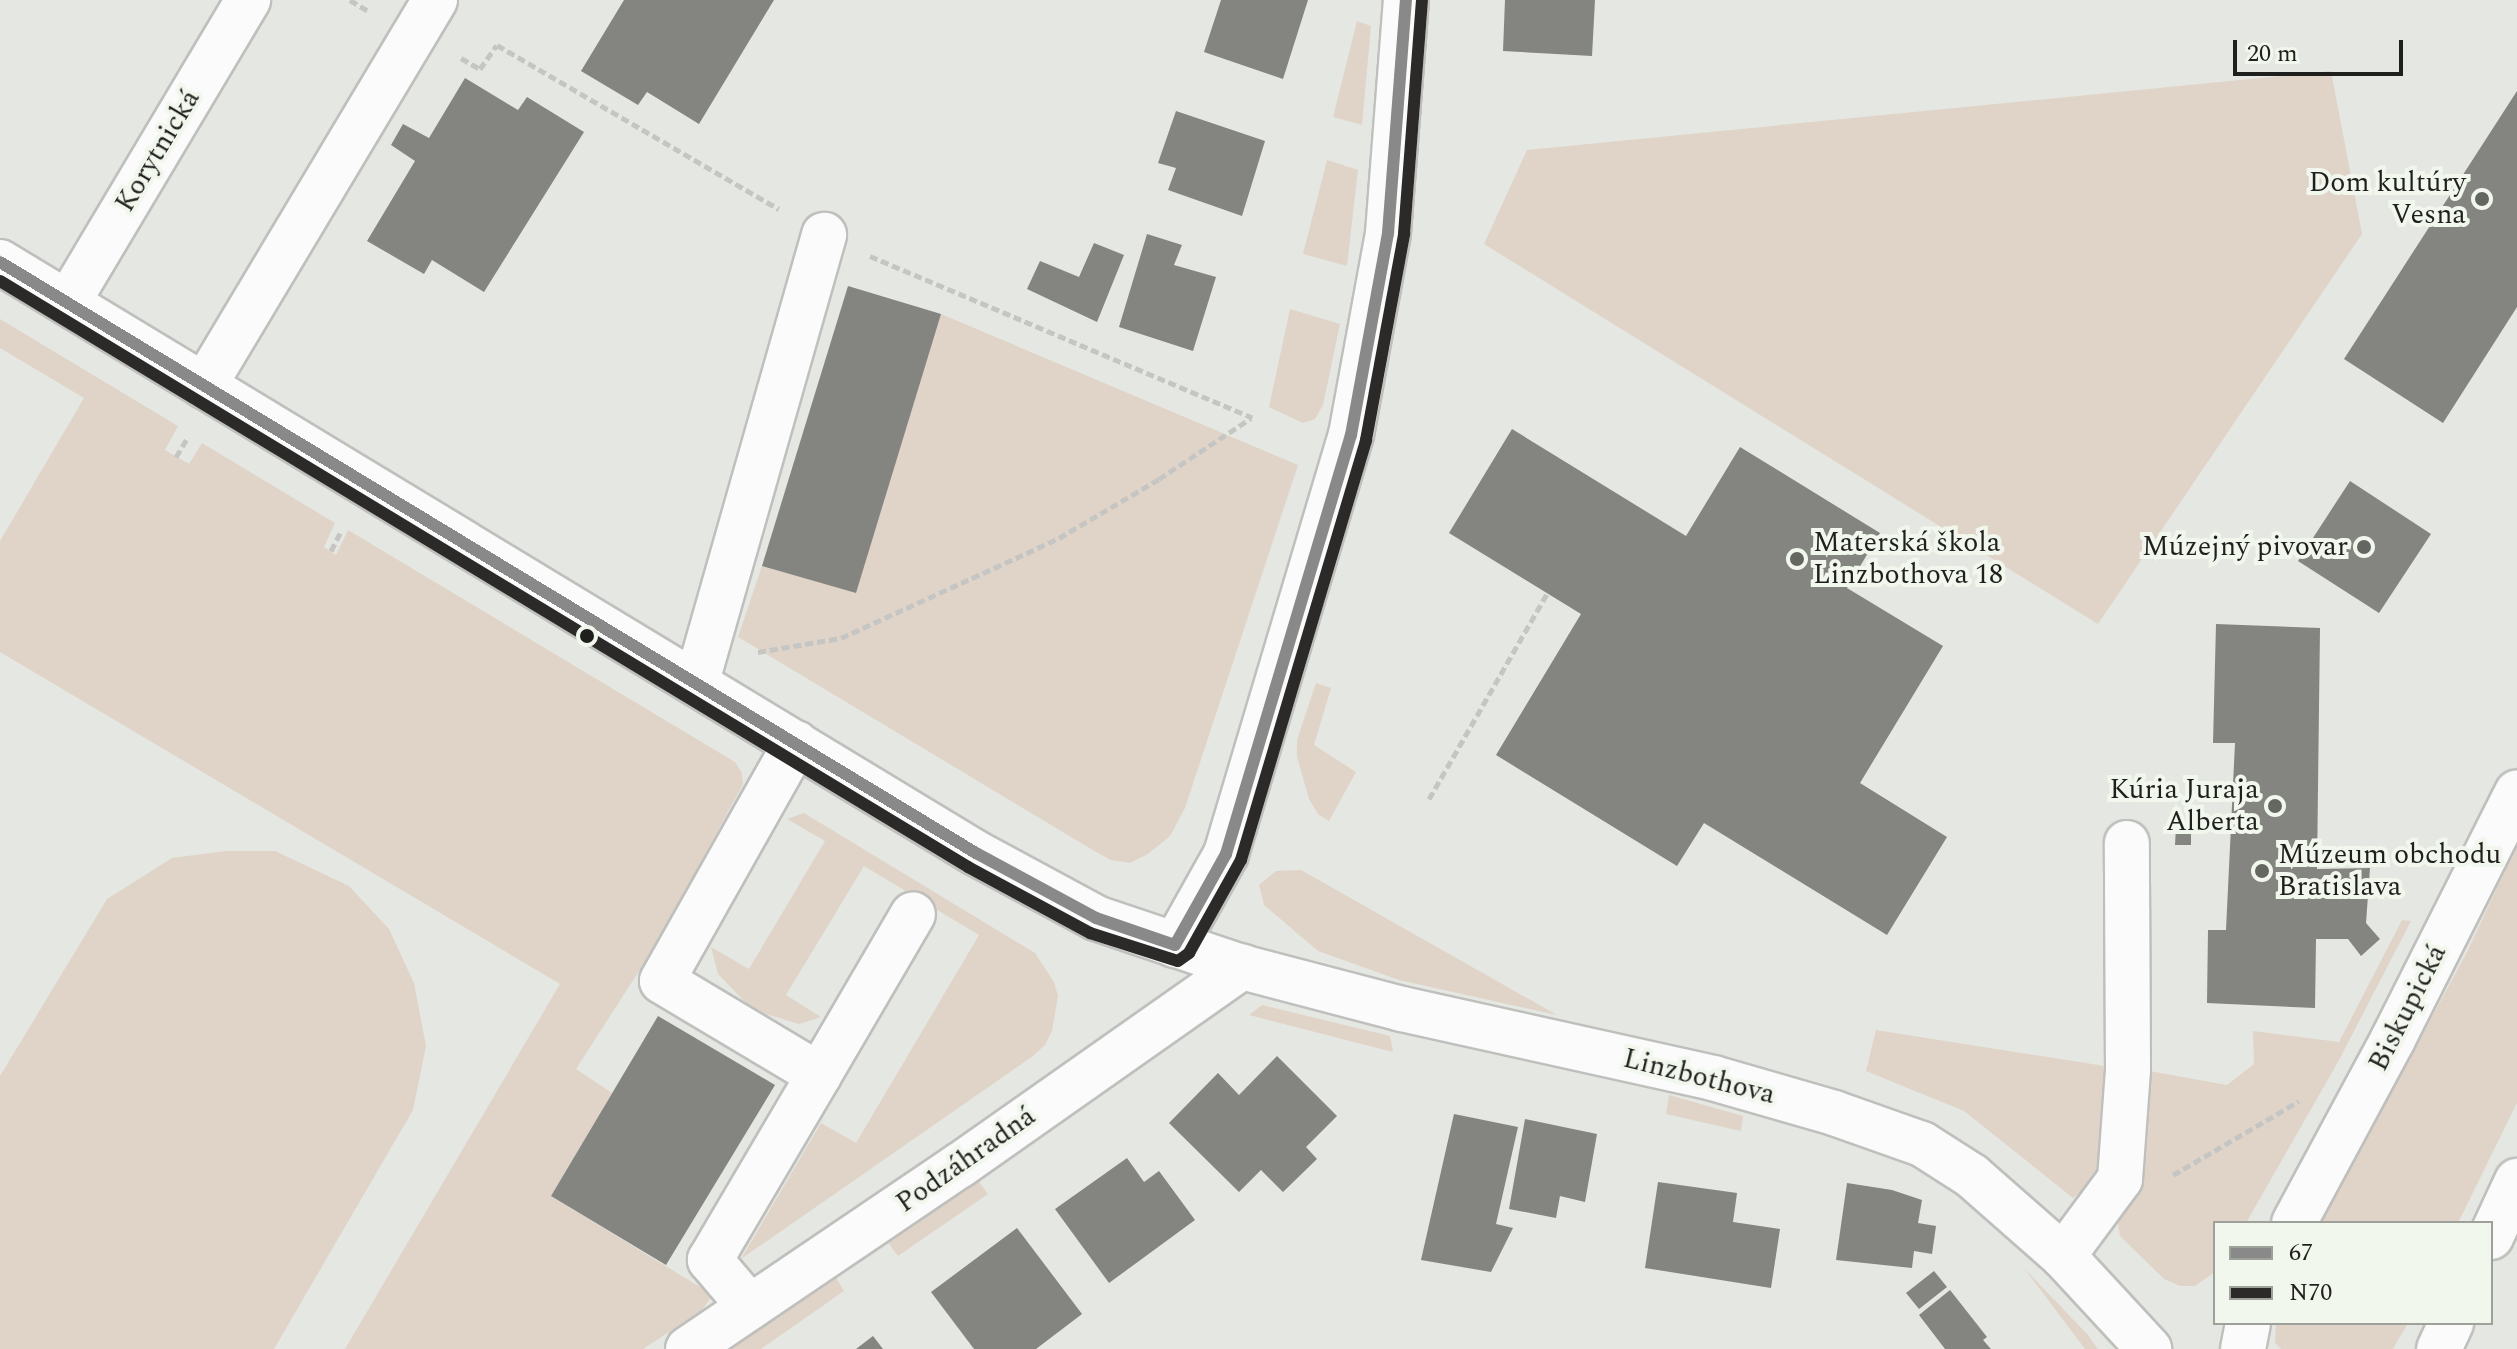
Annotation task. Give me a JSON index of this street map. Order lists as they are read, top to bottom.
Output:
{
  "streets": {
    "street": [
      "Korytnická",
      "Biskupická",
      "Linzbothova",
      "Podzáhradná"
    ]
  },
  "crossings": [
    ["Linzbothova", "Podzáhradná"]
  ],
  "places": [
    "Dom kultúry Vesna",
    "Múzejný pivovar",
    "Materská škola Linzbothova 18",
    "Kúria Juraja Alberta",
    "Múzeum obchodu Bratislava"
  ],
  "lines": ["transit line 67", "transit line N70"],
  "legend": ["67", "N70"],
  "scale_bar": "20 m"
}
